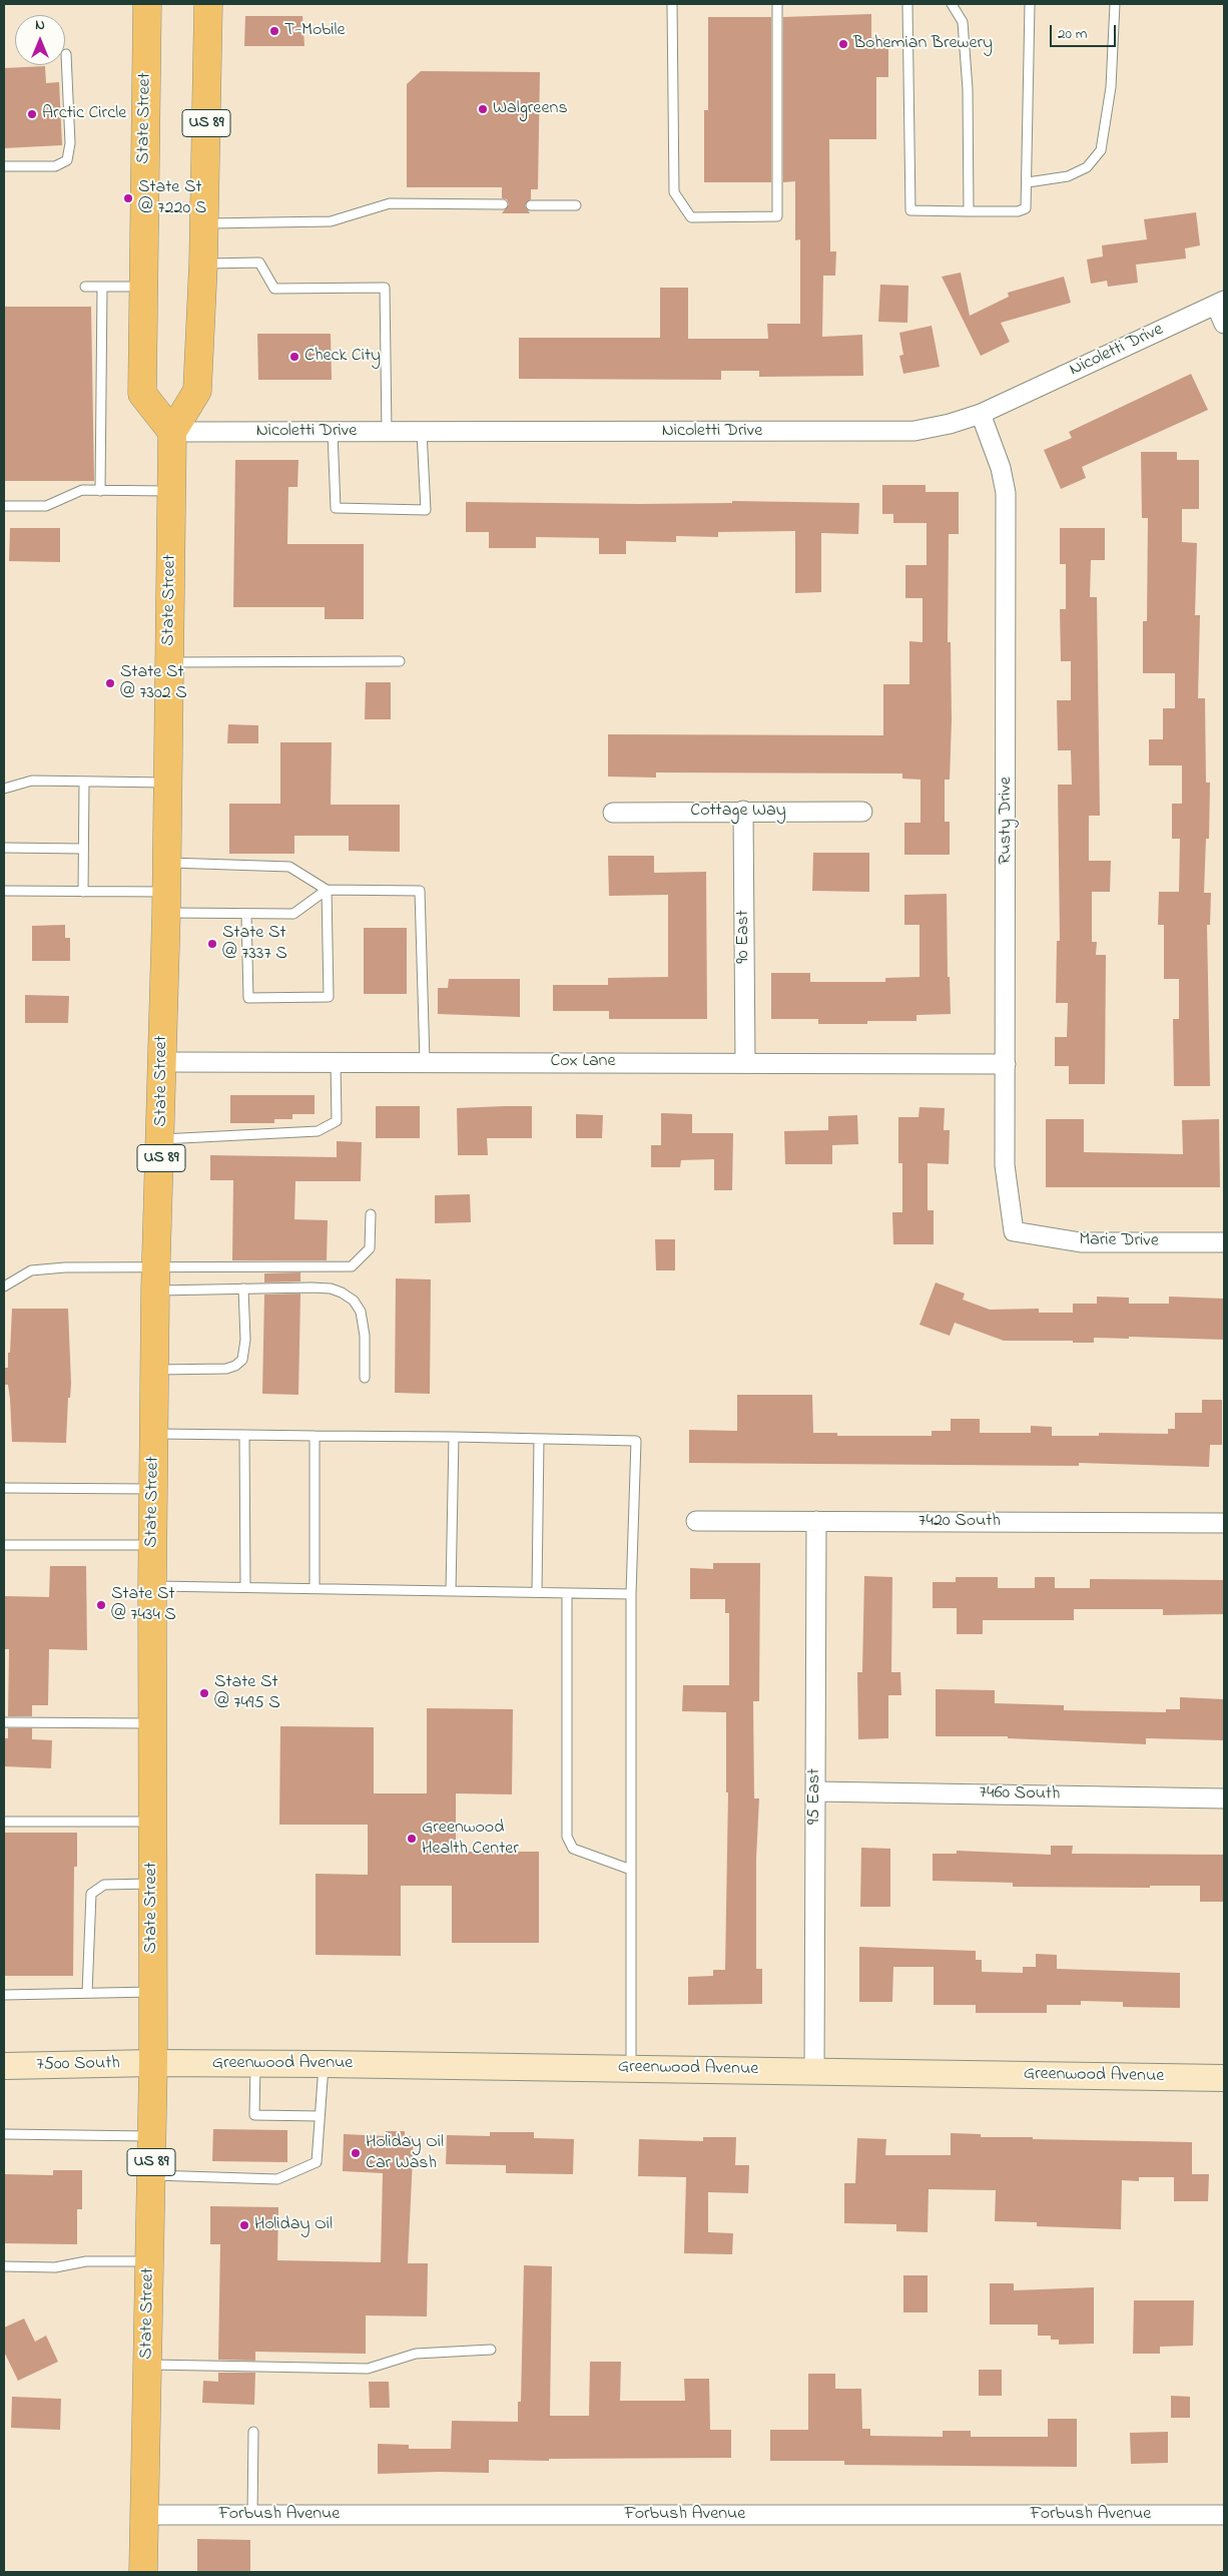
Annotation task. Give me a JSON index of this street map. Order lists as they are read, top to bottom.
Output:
{
  "streets": {
    "main road": ["State Street", "US 89"],
    "street": [
      "Nicoletti Drive",
      "Cottage Way",
      "Rusty Drive",
      "90 East",
      "Cox Lane",
      "Marie Drive",
      "7420 South",
      "7460 South",
      "95 East",
      "Greenwood Avenue",
      "7500 South",
      "Forbush Avenue"
    ]
  },
  "crossings": [
    ["State Street", "US 89"],
    ["State Street", "Nicoletti Drive"],
    ["State Street", "Cox Lane"],
    ["State Street", "Greenwood Avenue"],
    ["State Street", "7500 South"],
    ["State Street", "Forbush Avenue"],
    ["US 89", "Nicoletti Drive"],
    ["Nicoletti Drive", "Rusty Drive"],
    ["Cottage Way", "90 East"],
    ["Rusty Drive", "Cox Lane"],
    ["Rusty Drive", "Marie Drive"],
    ["90 East", "Cox Lane"],
    ["7420 South", "95 East"],
    ["7460 South", "95 East"],
    ["95 East", "Greenwood Avenue"],
    ["Greenwood Avenue", "7500 South"]
  ],
  "places": [
    "T-Mobile",
    "Bohemian Brewery",
    "Walgreens",
    "Arctic Circle",
    "State St @ 7220 S",
    "Check City",
    "State St @ 7302 S",
    "State St @ 7337 S",
    "State St @ 7434 S",
    "State St @ 7495 S",
    "Greenwood Health Center",
    "Holiday Oil Car Wash",
    "Holiday Oil"
  ],
  "scale_bar": "20 m",
  "north": "top"
}
